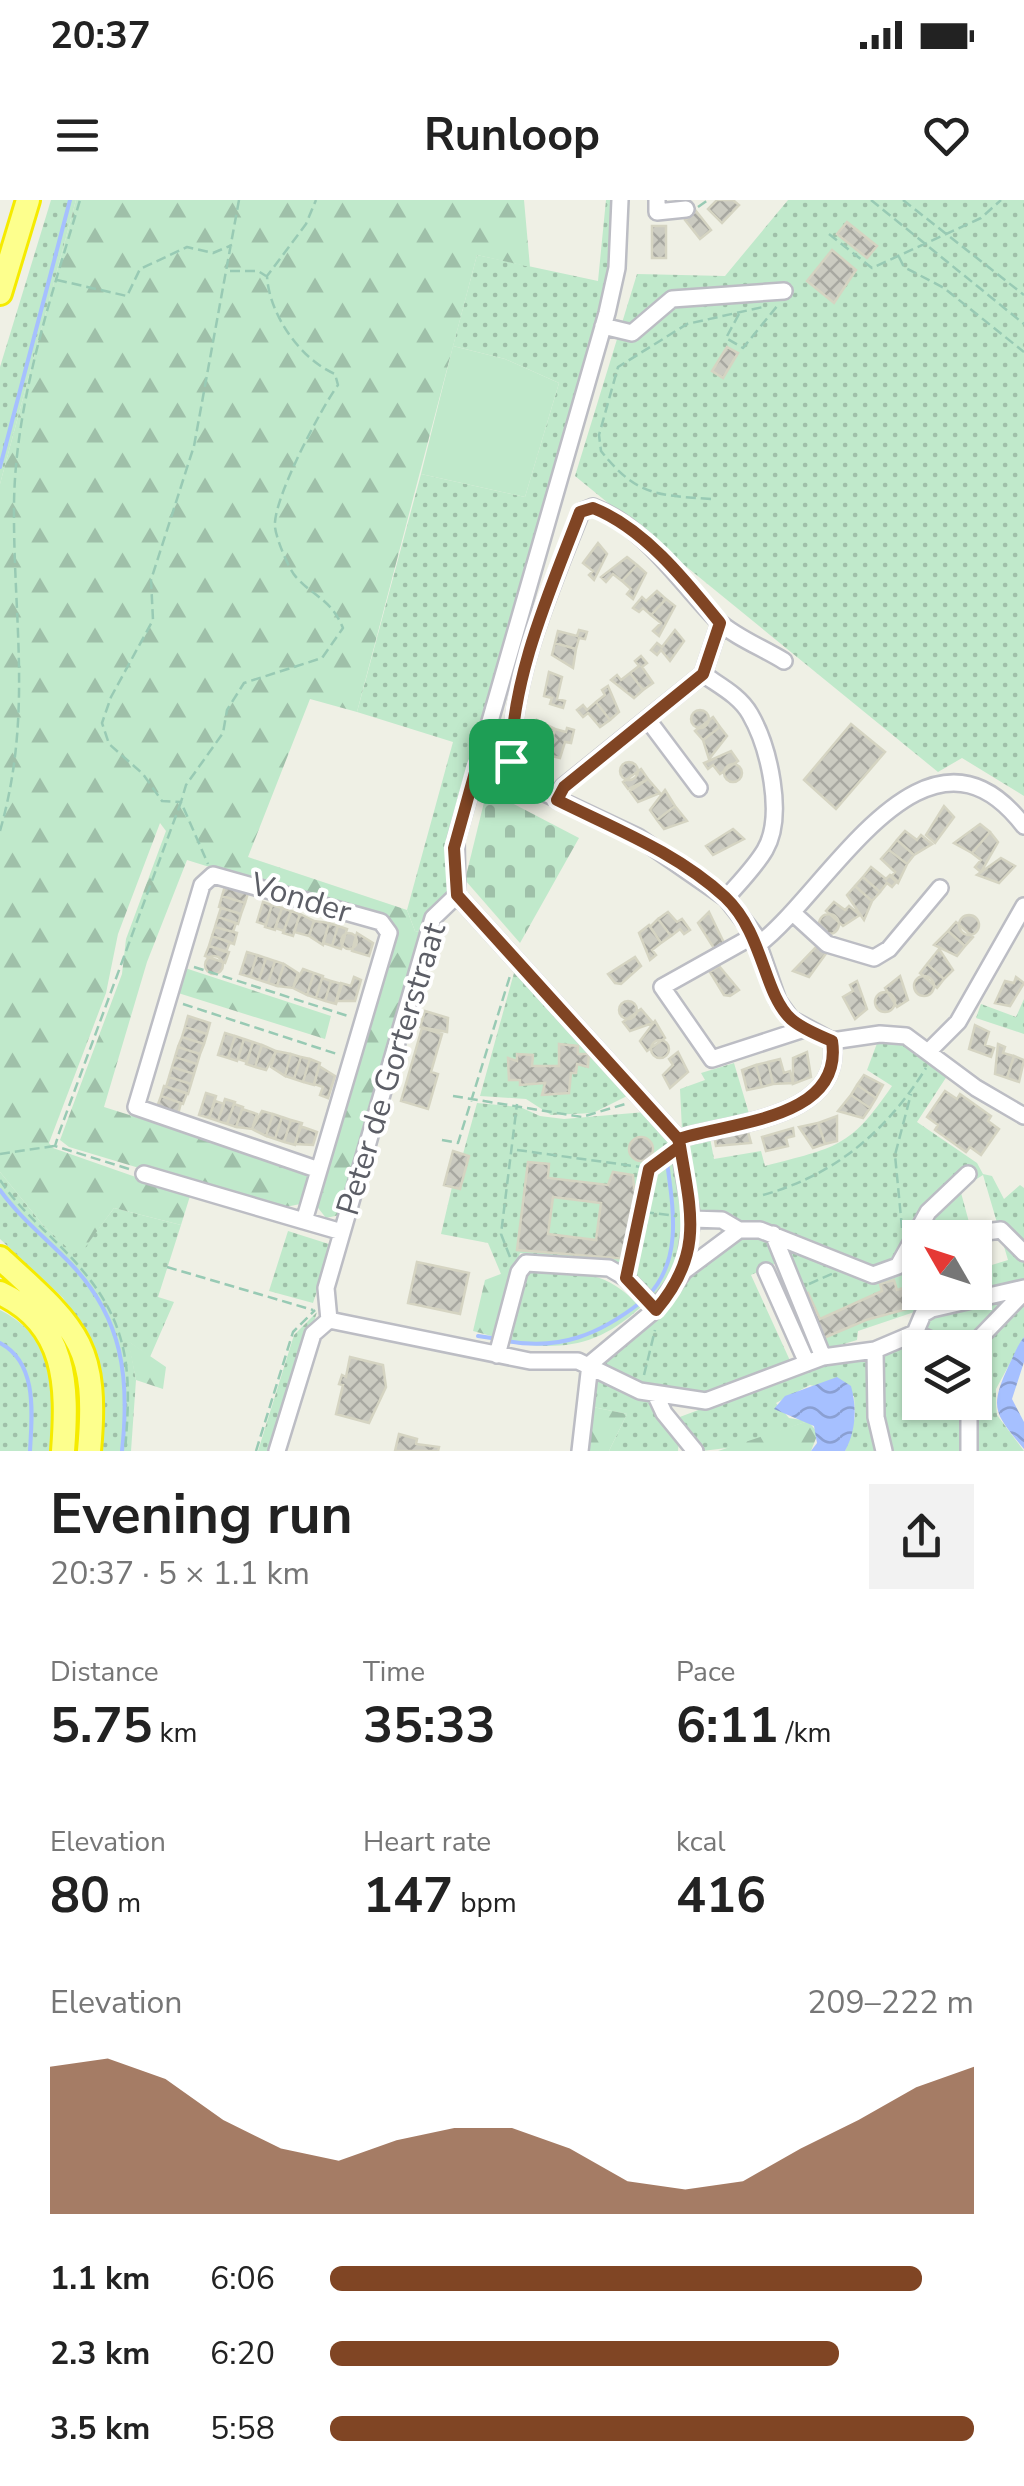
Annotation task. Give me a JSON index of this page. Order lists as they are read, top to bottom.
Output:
{
  "streets": {
    "street": ["Vonder", "Peter de Gorterstraat"]
  },
  "north": "top left",
  "page": {
    "status": "20:37",
    "header": "Runloop",
    "heading": ["Evening run", "20:37 · 5 × 1.1 km"],
    "stats": [
      ["Distance", "5.75 km"],
      ["Time", "35:33"],
      ["Pace", "6:11 /km"],
      ["Elevation", "80 m"],
      ["Heart rate", "147 bpm"],
      ["kcal", "416"]
    ],
    "chart": ["Elevation", "209–222 m"],
    "list": [
      {
        "name": "1.1 km",
        "note": "6:06"
      },
      {
        "name": "2.3 km",
        "note": "6:20"
      },
      {
        "name": "3.5 km",
        "note": "5:58"
      }
    ]
  }
}
